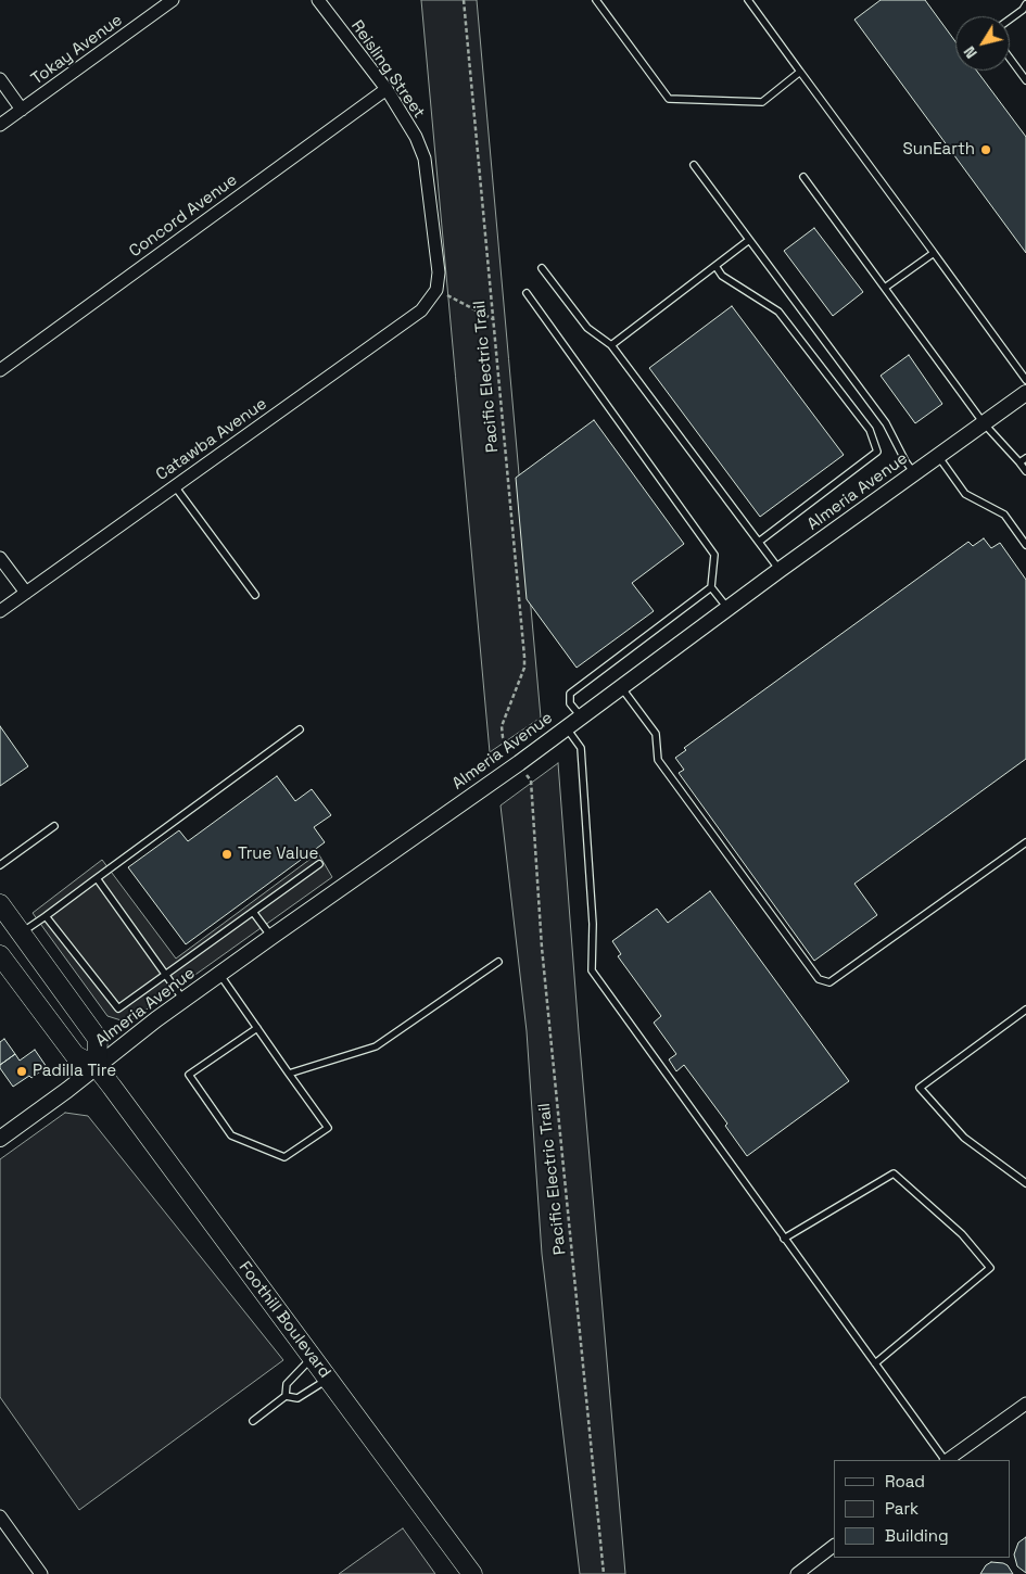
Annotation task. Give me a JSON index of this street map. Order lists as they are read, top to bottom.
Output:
{
  "streets": {
    "main road": ["Foothill Boulevard"],
    "street": [
      "Tokay Avenue",
      "Reisling Street",
      "Concord Avenue",
      "Catawba Avenue",
      "Almeria Avenue"
    ],
    "path": ["Pacific Electric Trail"]
  },
  "crossings": [
    ["Reisling Street", "Concord Avenue"],
    ["Reisling Street", "Catawba Avenue"],
    ["Almeria Avenue", "Foothill Boulevard"]
  ],
  "places": ["SunEarth", "True Value", "Padilla Tire"],
  "legend": ["Road", "Park", "Building"],
  "north": "bottom left"
}
